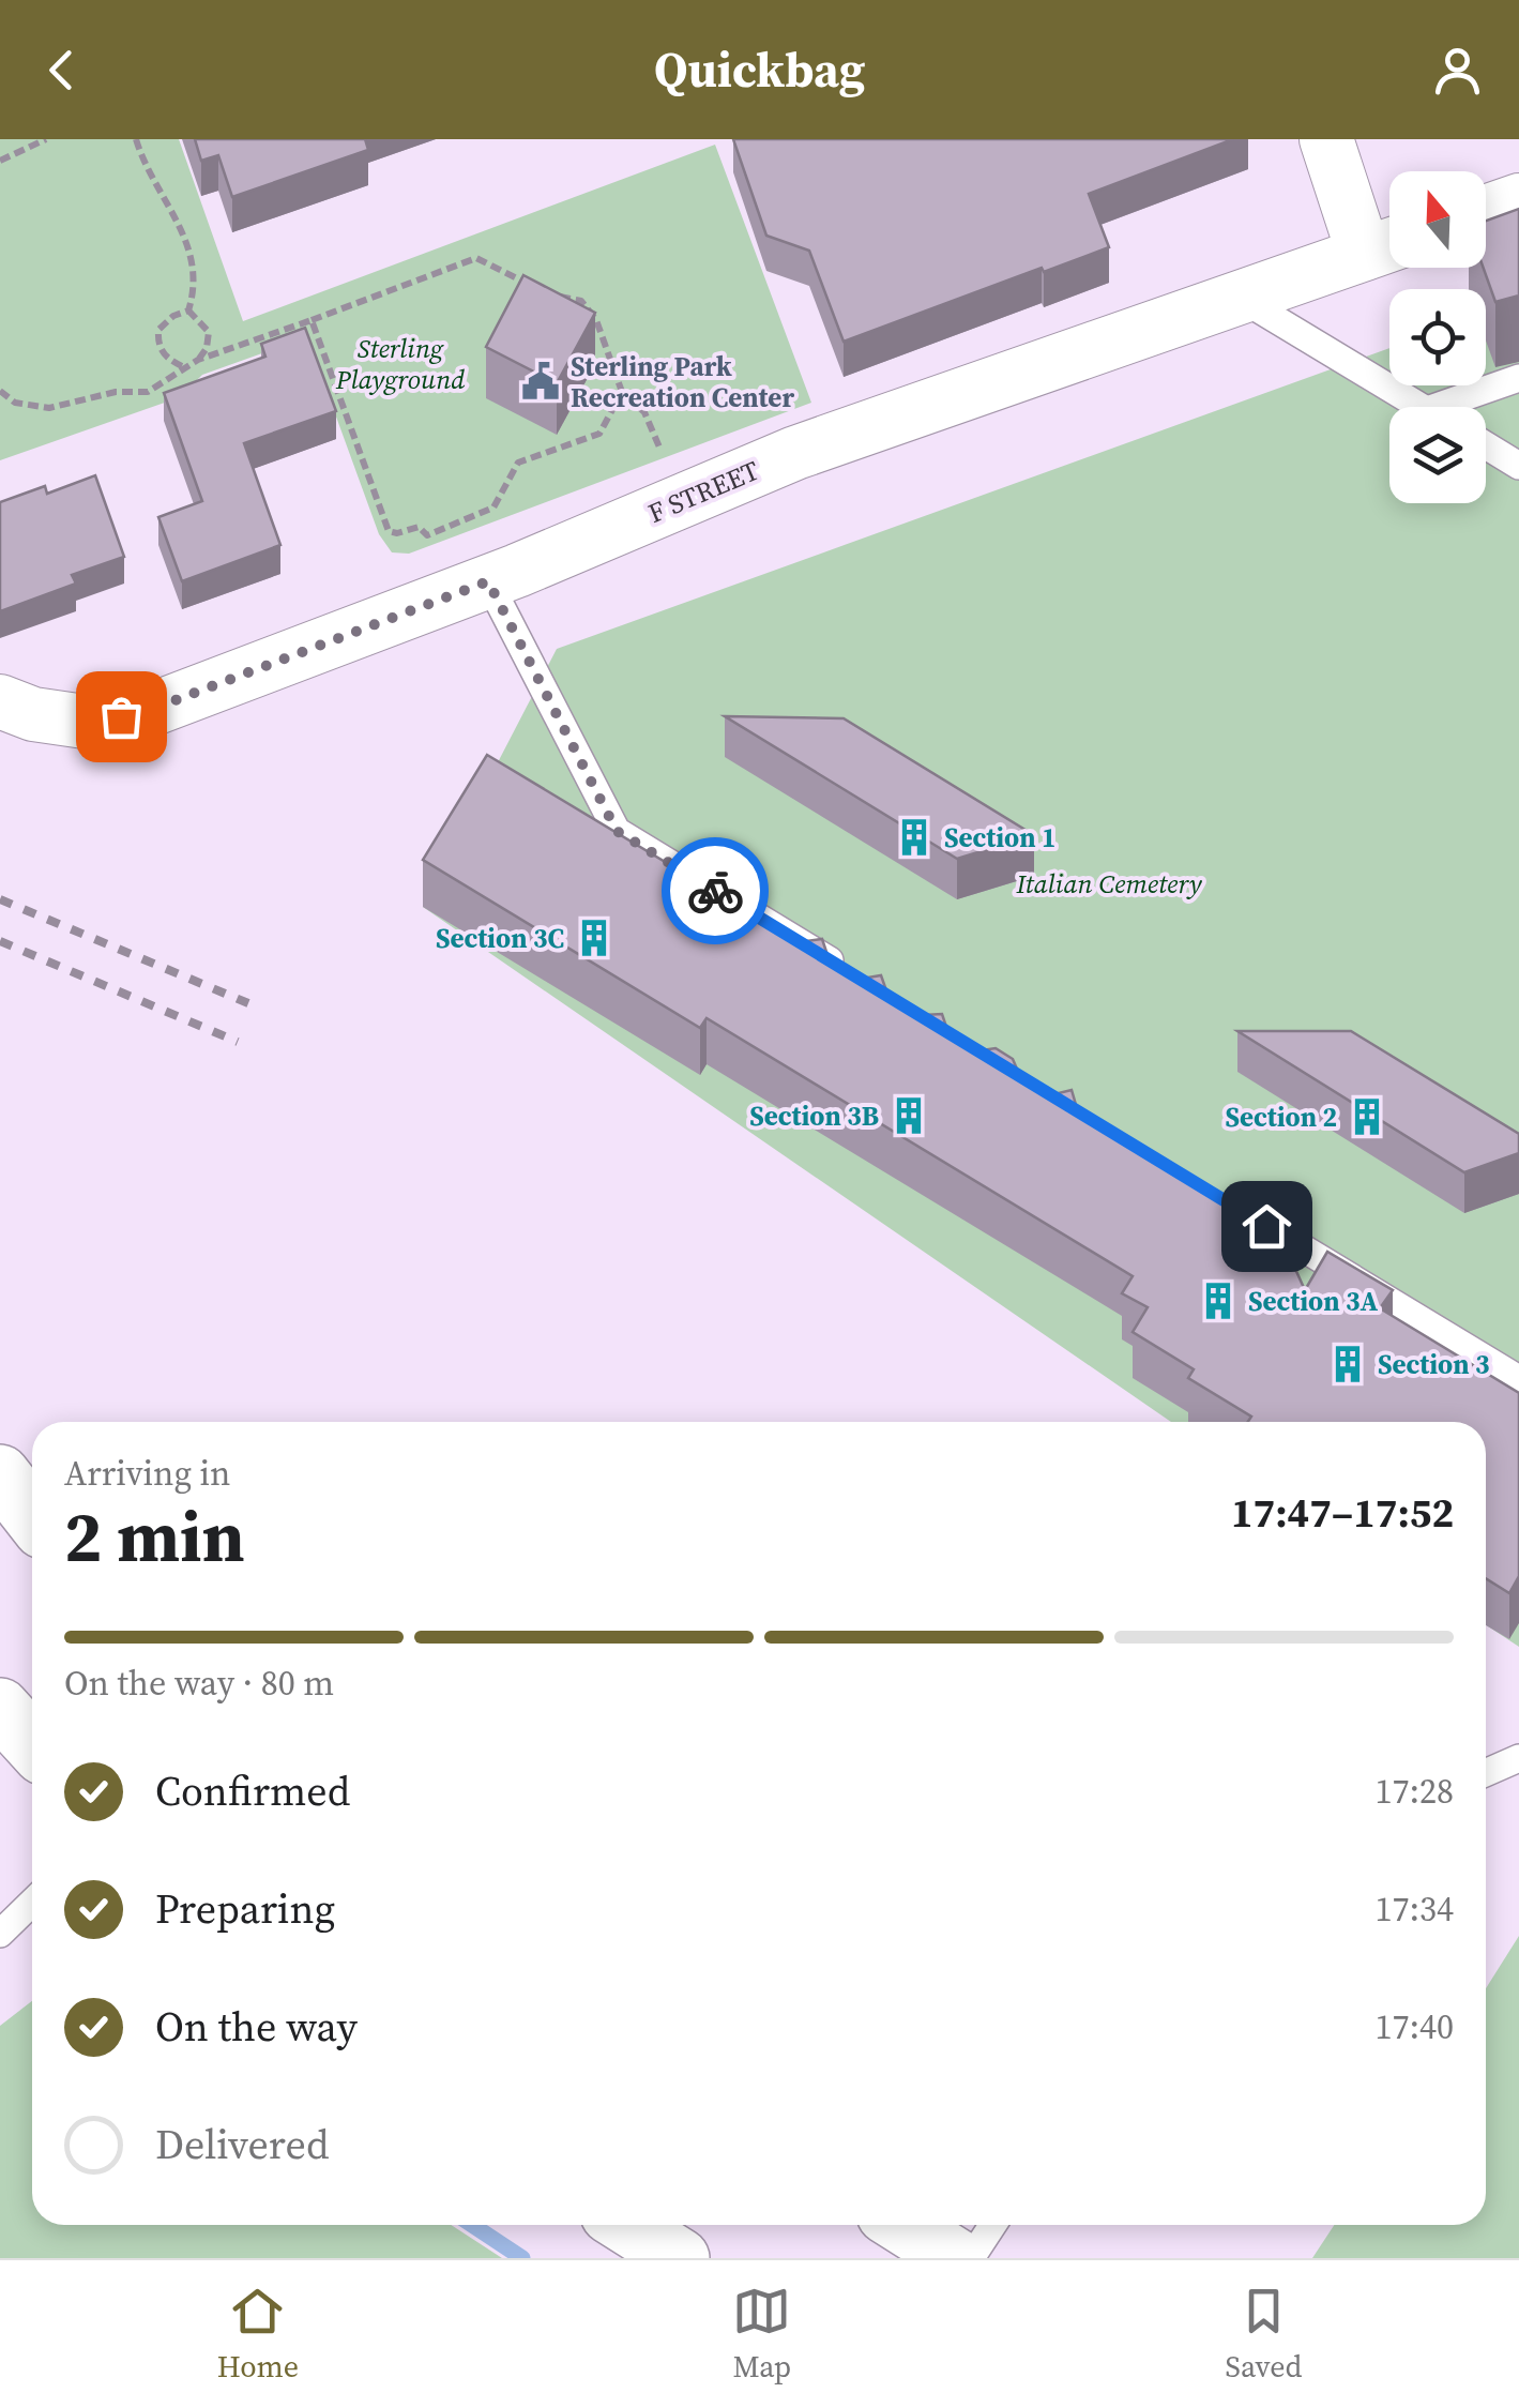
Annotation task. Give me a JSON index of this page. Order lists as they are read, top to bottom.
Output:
{
  "streets": {
    "street": ["F STREET"]
  },
  "parks": ["Sterling Playground", "Italian Cemetery"],
  "places": {
    "public building": ["Sterling Park Recreation Center"],
    "building": [
      "Section 1",
      "Section 3C",
      "Section 3B",
      "Section 2",
      "Section 3A",
      "Section 3"
    ]
  },
  "north": "top",
  "page": {
    "header": "Quickbag",
    "heading": ["2 min", "Arriving in", "17:47–17:52"],
    "bar": "On the way · 80 m",
    "list": [
      ["Confirmed", "17:28"],
      ["Preparing", "17:34"],
      ["On the way", "17:40"],
      "Delivered"
    ],
    "tabs": ["Home", "Map", "Saved"]
  }
}
